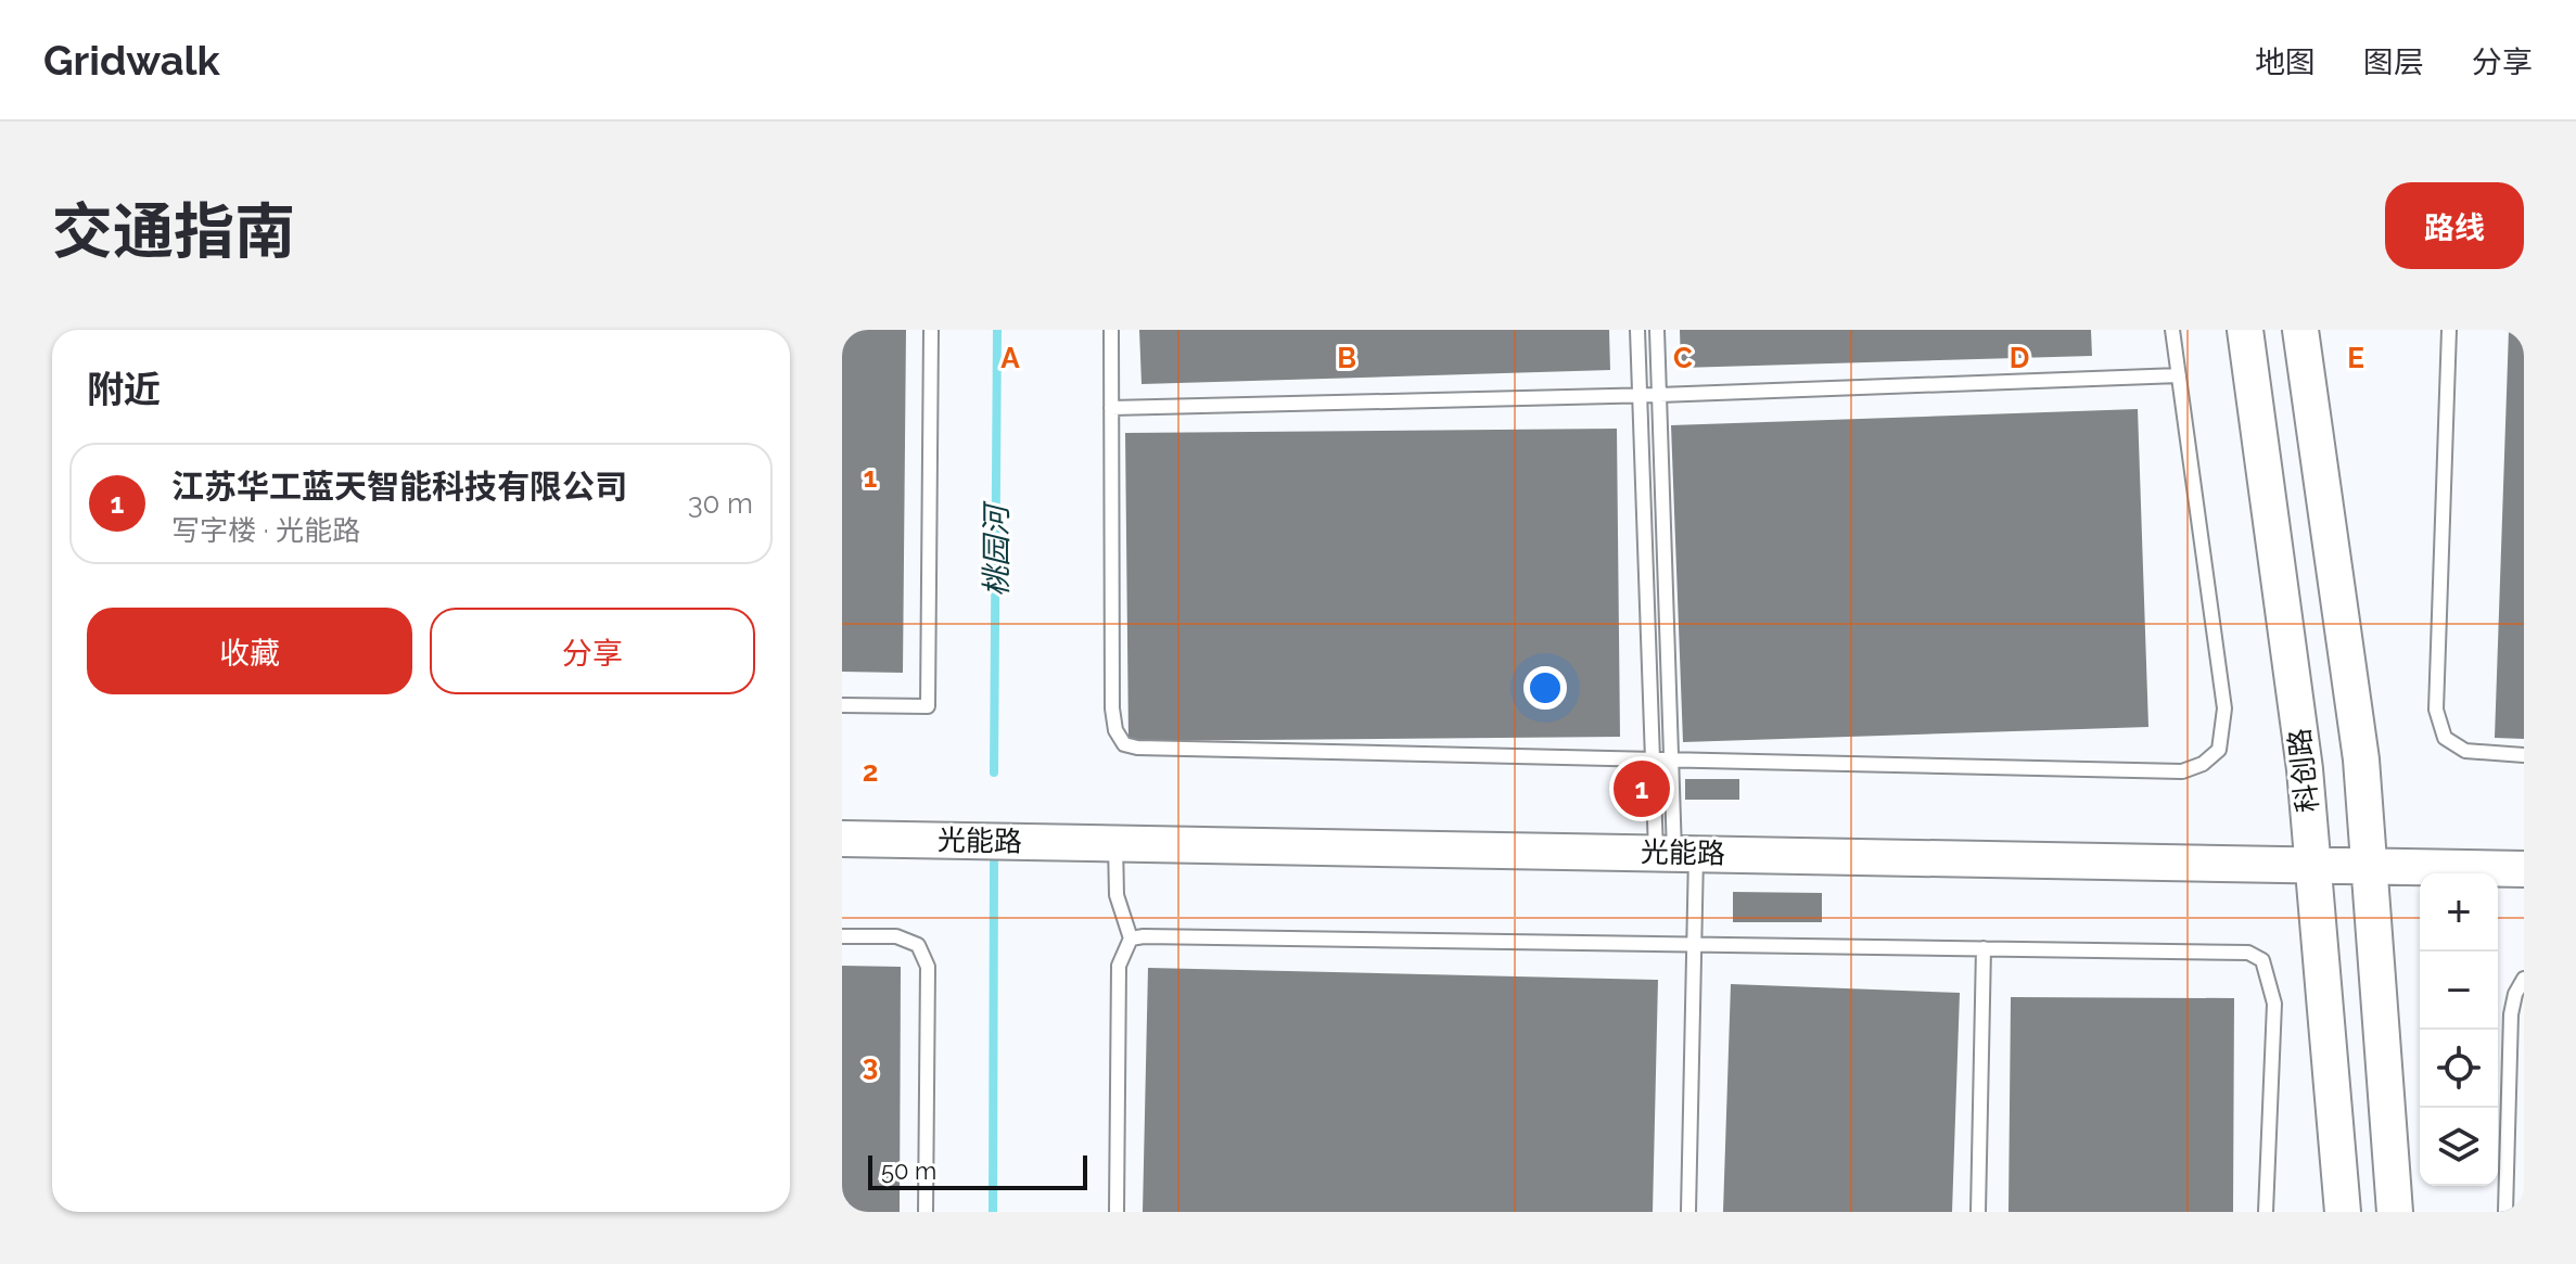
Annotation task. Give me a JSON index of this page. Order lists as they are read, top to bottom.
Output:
{
  "streets": {
    "street": ["科创路", "光能路"]
  },
  "crossings": [
    ["科创路", "光能路"]
  ],
  "water": ["桃园河"],
  "scale_bar": "50 m",
  "page": {
    "header": "Gridwalk",
    "nav": ["地图", "图层", "分享"],
    "title": "交通指南",
    "buttons": [
      "路线",
      ["收藏", "分享"]
    ],
    "heading": "附近",
    "list": [
      {
        "mark": "1",
        "name": "江苏华工蓝天智能科技有限公司",
        "note": "写字楼 · 光能路",
        "value": "30 m"
      }
    ],
    "pins": "1",
    "map_buttons": ["+", "−"],
    "scale": "50 m"
  },
  "grid": {
    "columns": [
      "A",
      "B",
      "C",
      "D",
      "E"
    ],
    "rows": ["1", "2", "3"]
  }
}
